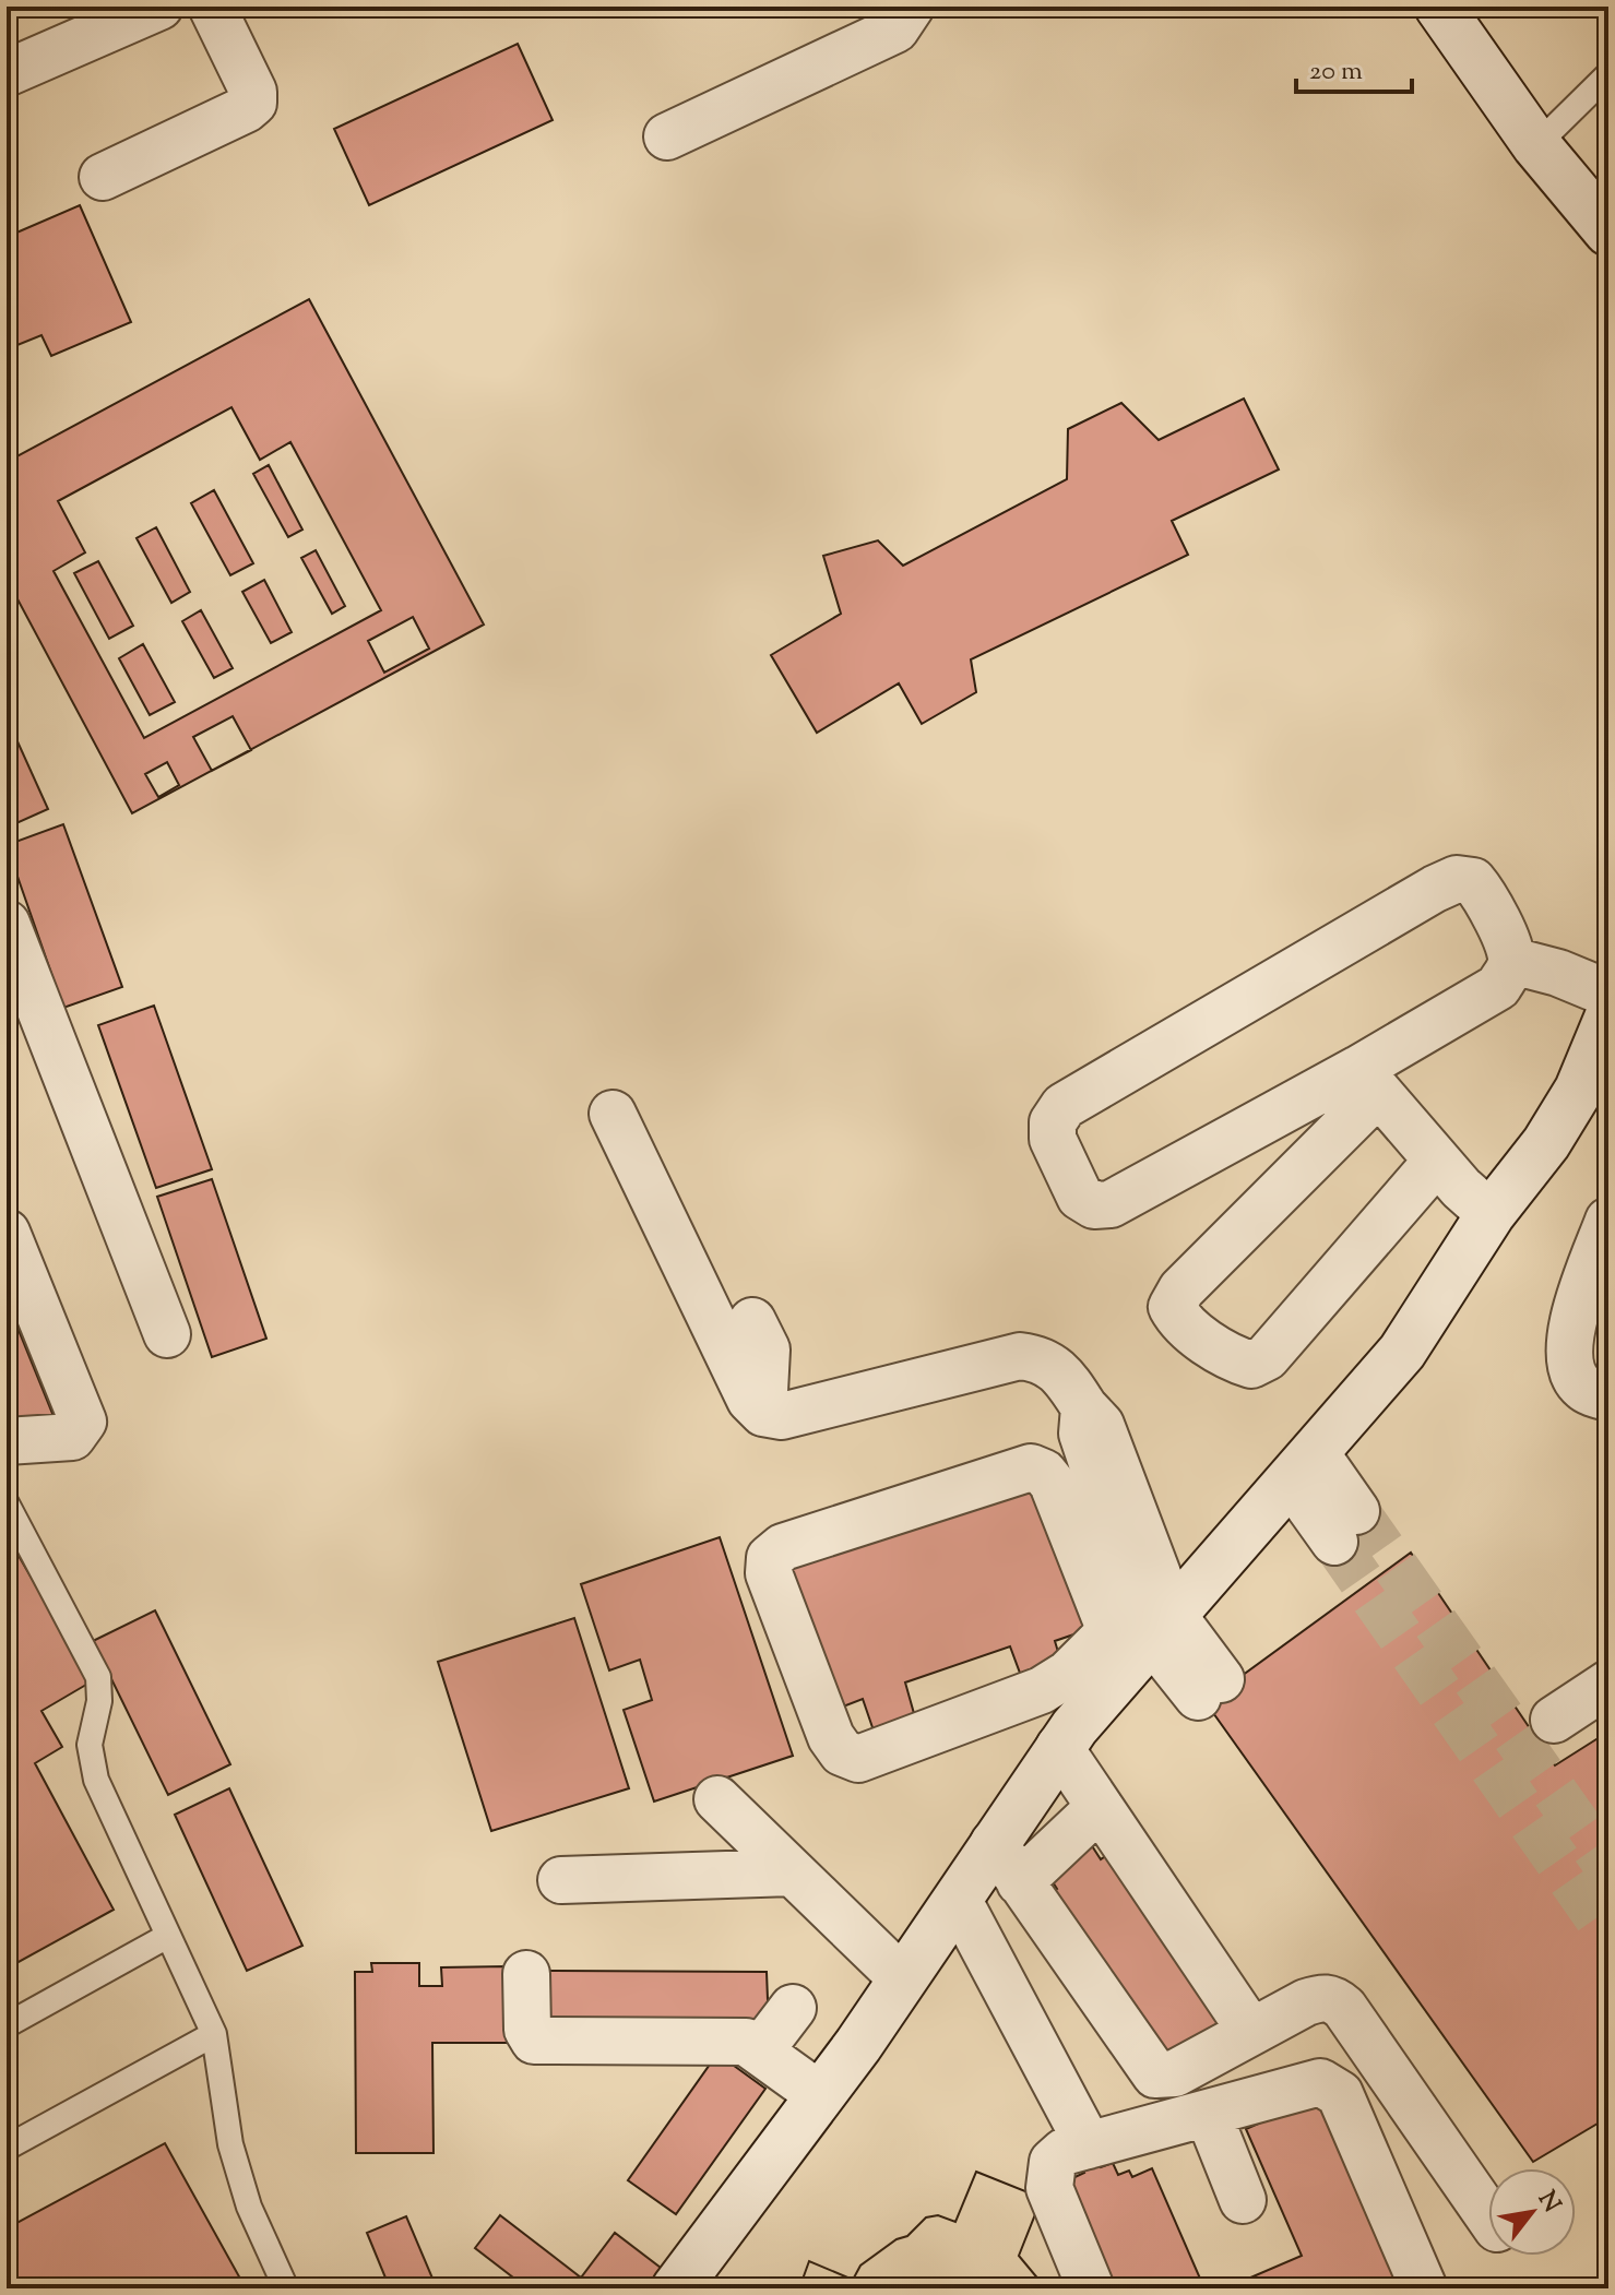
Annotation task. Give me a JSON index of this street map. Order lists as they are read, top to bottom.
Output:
{
  "scale_bar": "20 m",
  "north": "top right"
}
